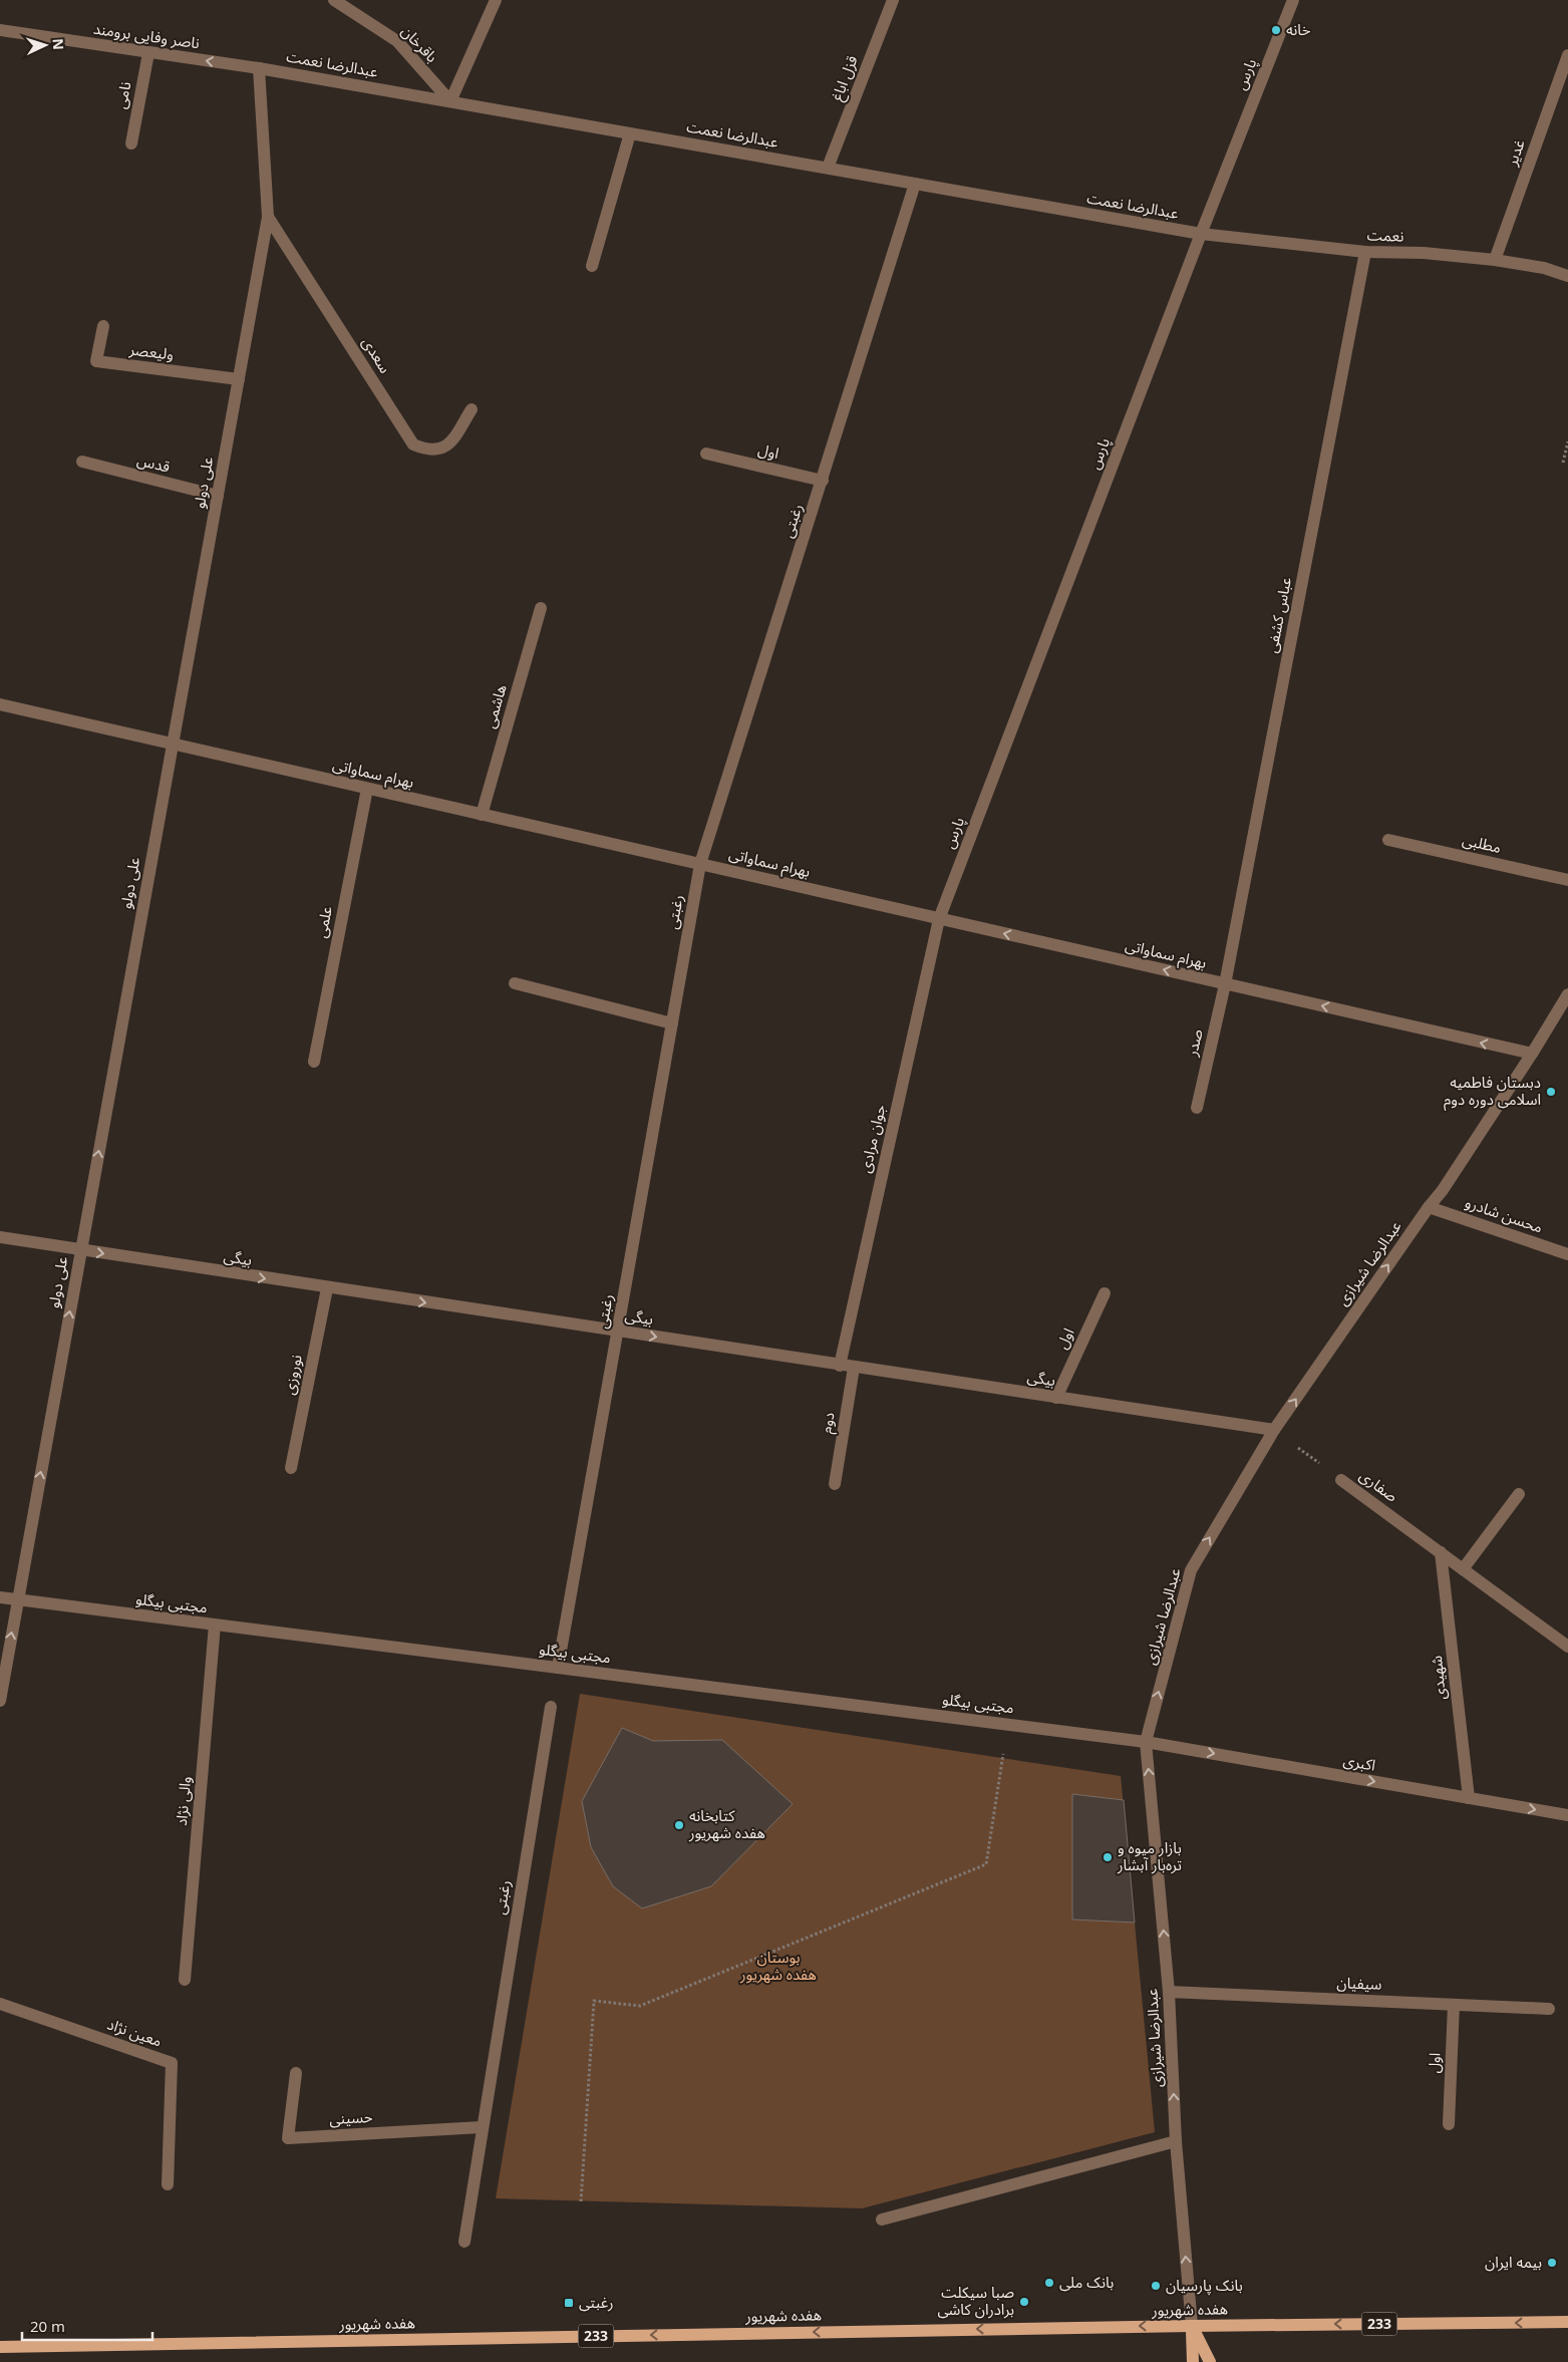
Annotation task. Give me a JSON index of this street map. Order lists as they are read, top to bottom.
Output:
{
  "streets": {
    "main road": ["هفده شهریور", "233"],
    "street": [
      "ناصر وفایی برومند",
      "باقرخان",
      "عبدالرضا نعمت",
      "پارس",
      "قزل اباغ",
      "نامی",
      "غدیر",
      "نعمت",
      "ولیعصر",
      "سعدی",
      "اول",
      "قدس",
      "علی دولو",
      "رغبتی",
      "عباس کشفی",
      "هاشمی",
      "بهرام سماواتی",
      "مطلبی",
      "علمی",
      "صدر",
      "جوان مرادی",
      "محسن شادرو",
      "بیگی",
      "عبدالرضا شیرازی",
      "نوروزی",
      "دوم",
      "صفاری",
      "مجتبی بیگلو",
      "شهیدی",
      "اکبری",
      "والی نژاد",
      "سیفیان",
      "معین نژاد",
      "حسینی"
    ]
  },
  "crossings": [
    ["ناصر وفایی برومند", "عبدالرضا نعمت"],
    ["ناصر وفایی برومند", "نامی"],
    ["ناصر وفایی برومند", "علی دولو"],
    ["باقرخان", "عبدالرضا نعمت"],
    ["عبدالرضا نعمت", "پارس"],
    ["عبدالرضا نعمت", "قزل اباغ"],
    ["عبدالرضا نعمت", "نعمت"],
    ["عبدالرضا نعمت", "علی دولو"],
    ["عبدالرضا نعمت", "رغبتی"],
    ["پارس", "نعمت"],
    ["پارس", "بهرام سماواتی"],
    ["پارس", "جوان مرادی"],
    ["غدیر", "نعمت"],
    ["نعمت", "عباس کشفی"],
    ["ولیعصر", "علی دولو"],
    ["سعدی", "علی دولو"],
    ["اول", "رغبتی"],
    ["اول", "بیگی"],
    ["اول", "سیفیان"],
    ["قدس", "علی دولو"],
    ["علی دولو", "بهرام سماواتی"],
    ["علی دولو", "بیگی"],
    ["علی دولو", "مجتبی بیگلو"],
    ["رغبتی", "بهرام سماواتی"],
    ["رغبتی", "بیگی"],
    ["رغبتی", "مجتبی بیگلو"],
    ["رغبتی", "حسینی"],
    ["عباس کشفی", "بهرام سماواتی"],
    ["عباس کشفی", "صدر"],
    ["هاشمی", "بهرام سماواتی"],
    ["بهرام سماواتی", "علمی"],
    ["بهرام سماواتی", "صدر"],
    ["بهرام سماواتی", "جوان مرادی"],
    ["بهرام سماواتی", "عبدالرضا شیرازی"],
    ["جوان مرادی", "بیگی"],
    ["محسن شادرو", "عبدالرضا شیرازی"],
    ["بیگی", "عبدالرضا شیرازی"],
    ["بیگی", "نوروزی"],
    ["بیگی", "دوم"],
    ["بیگی", "صفاری"],
    ["عبدالرضا شیرازی", "صفاری"],
    ["عبدالرضا شیرازی", "مجتبی بیگلو"],
    ["عبدالرضا شیرازی", "اکبری"],
    ["عبدالرضا شیرازی", "سیفیان"],
    ["عبدالرضا شیرازی", "هفده شهریور"],
    ["صفاری", "شهیدی"],
    ["مجتبی بیگلو", "اکبری"],
    ["مجتبی بیگلو", "والی نژاد"],
    ["شهیدی", "اکبری"]
  ],
  "one_way": [
    "ناصر وفایی برومند",
    "علی دولو",
    "بهرام سماواتی",
    "بیگی",
    "عبدالرضا شیرازی",
    "اکبری",
    "هفده شهریور"
  ],
  "parks": ["بوستان هفده شهریور"],
  "places": {
    "other": [
      "خانه",
      "دبستان فاطمیه اسلامی دوره دوم",
      "کتابخانه هفده شهریور",
      "بازار میوه و تره‌بار آبشار",
      "بیمه ایران",
      "بانک ملی",
      "بانک پارسیان",
      "صبا سیکلت برادران کاشی"
    ],
    "transit": ["رغبتی"]
  },
  "scale_bar": "20 m",
  "north": "right"
}
